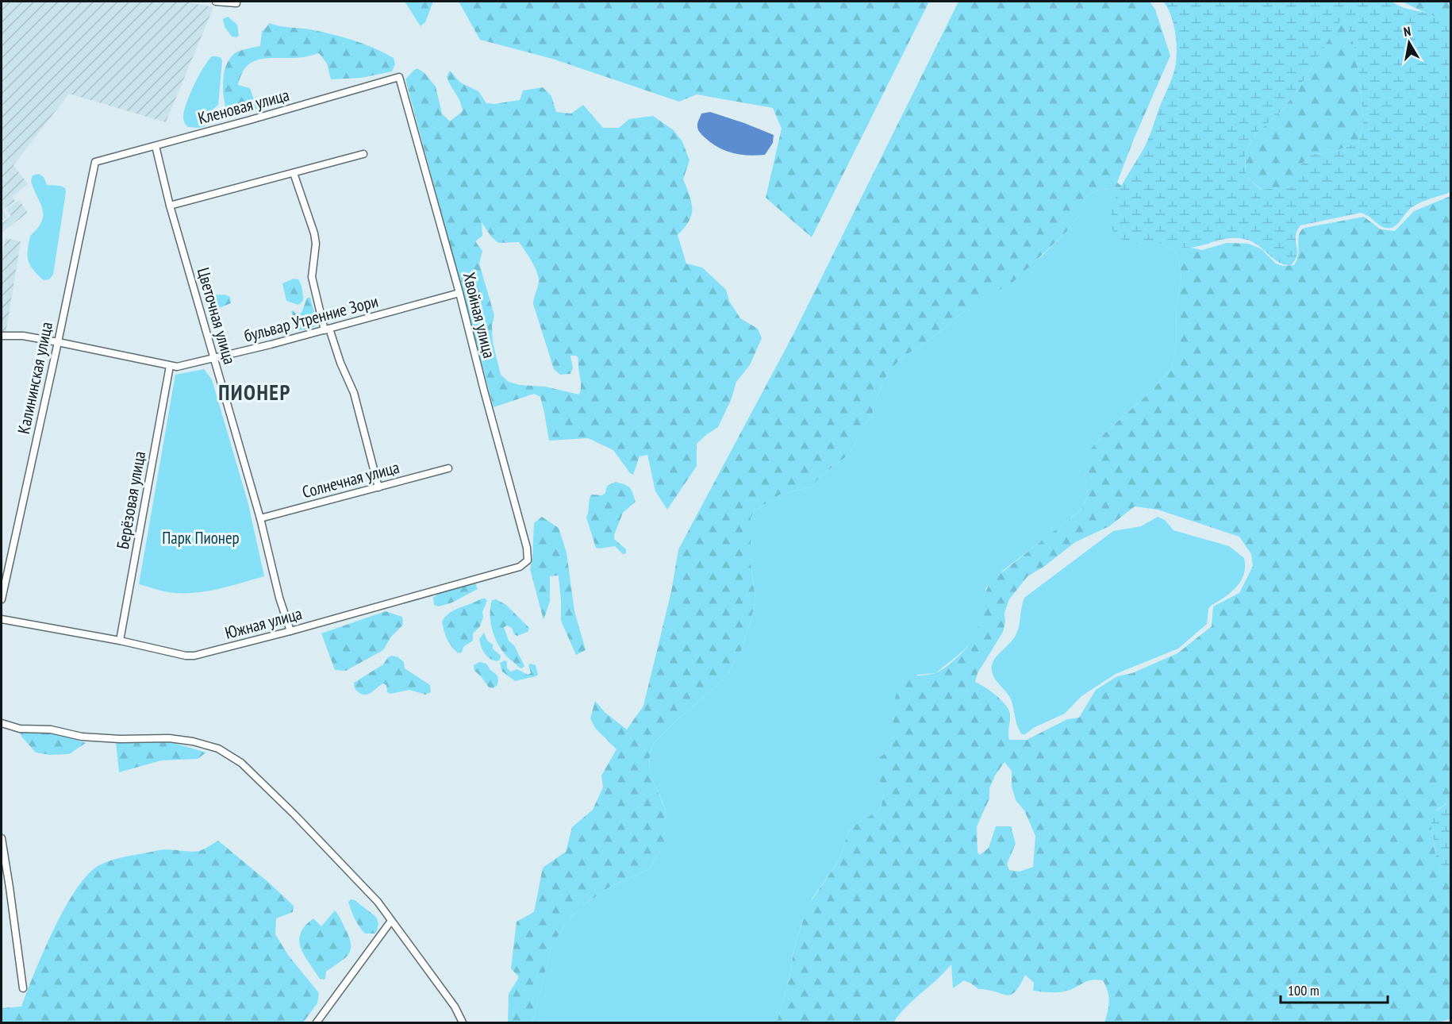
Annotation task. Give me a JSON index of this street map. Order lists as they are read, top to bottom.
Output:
{
  "streets": {
    "street": [
      "Кленовая улица",
      "Хвойная улица",
      "Цветочная улица",
      "бульвар Утренние Зори",
      "Калининская улица",
      "Солнечная улица",
      "Берёзовая улица",
      "Южная улица"
    ]
  },
  "crossings": [
    ["Кленовая улица", "Хвойная улица"],
    ["Кленовая улица", "Цветочная улица"],
    ["Кленовая улица", "Калининская улица"],
    ["Хвойная улица", "бульвар Утренние Зори"],
    ["Хвойная улица", "Южная улица"],
    ["Цветочная улица", "бульвар Утренние Зори"],
    ["Цветочная улица", "Солнечная улица"],
    ["Цветочная улица", "Южная улица"],
    ["бульвар Утренние Зори", "Калининская улица"],
    ["бульвар Утренние Зори", "Берёзовая улица"],
    ["Берёзовая улица", "Южная улица"]
  ],
  "districts": ["ПИОНЕР"],
  "parks": ["Парк Пионер"],
  "scale_bar": "100 m",
  "north": "top"
}
